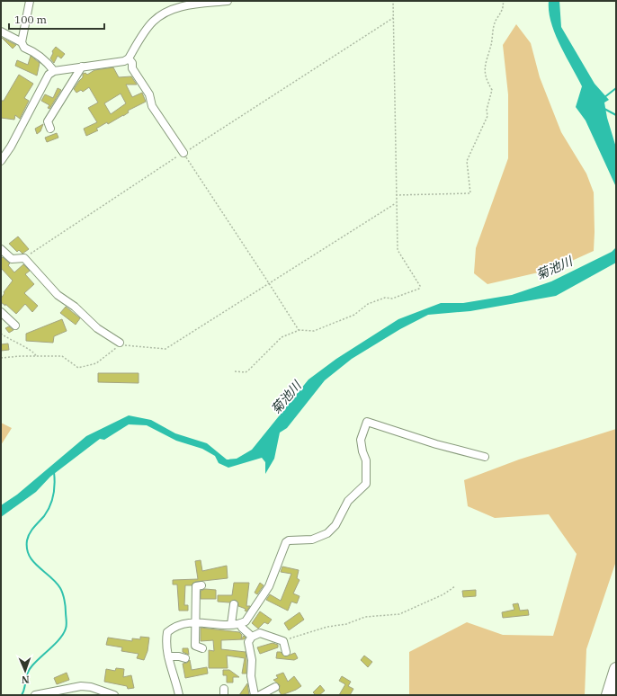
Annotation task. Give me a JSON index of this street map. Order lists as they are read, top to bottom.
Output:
{
  "water": ["菊池川"],
  "scale_bar": "100 m",
  "north": "bottom"
}
